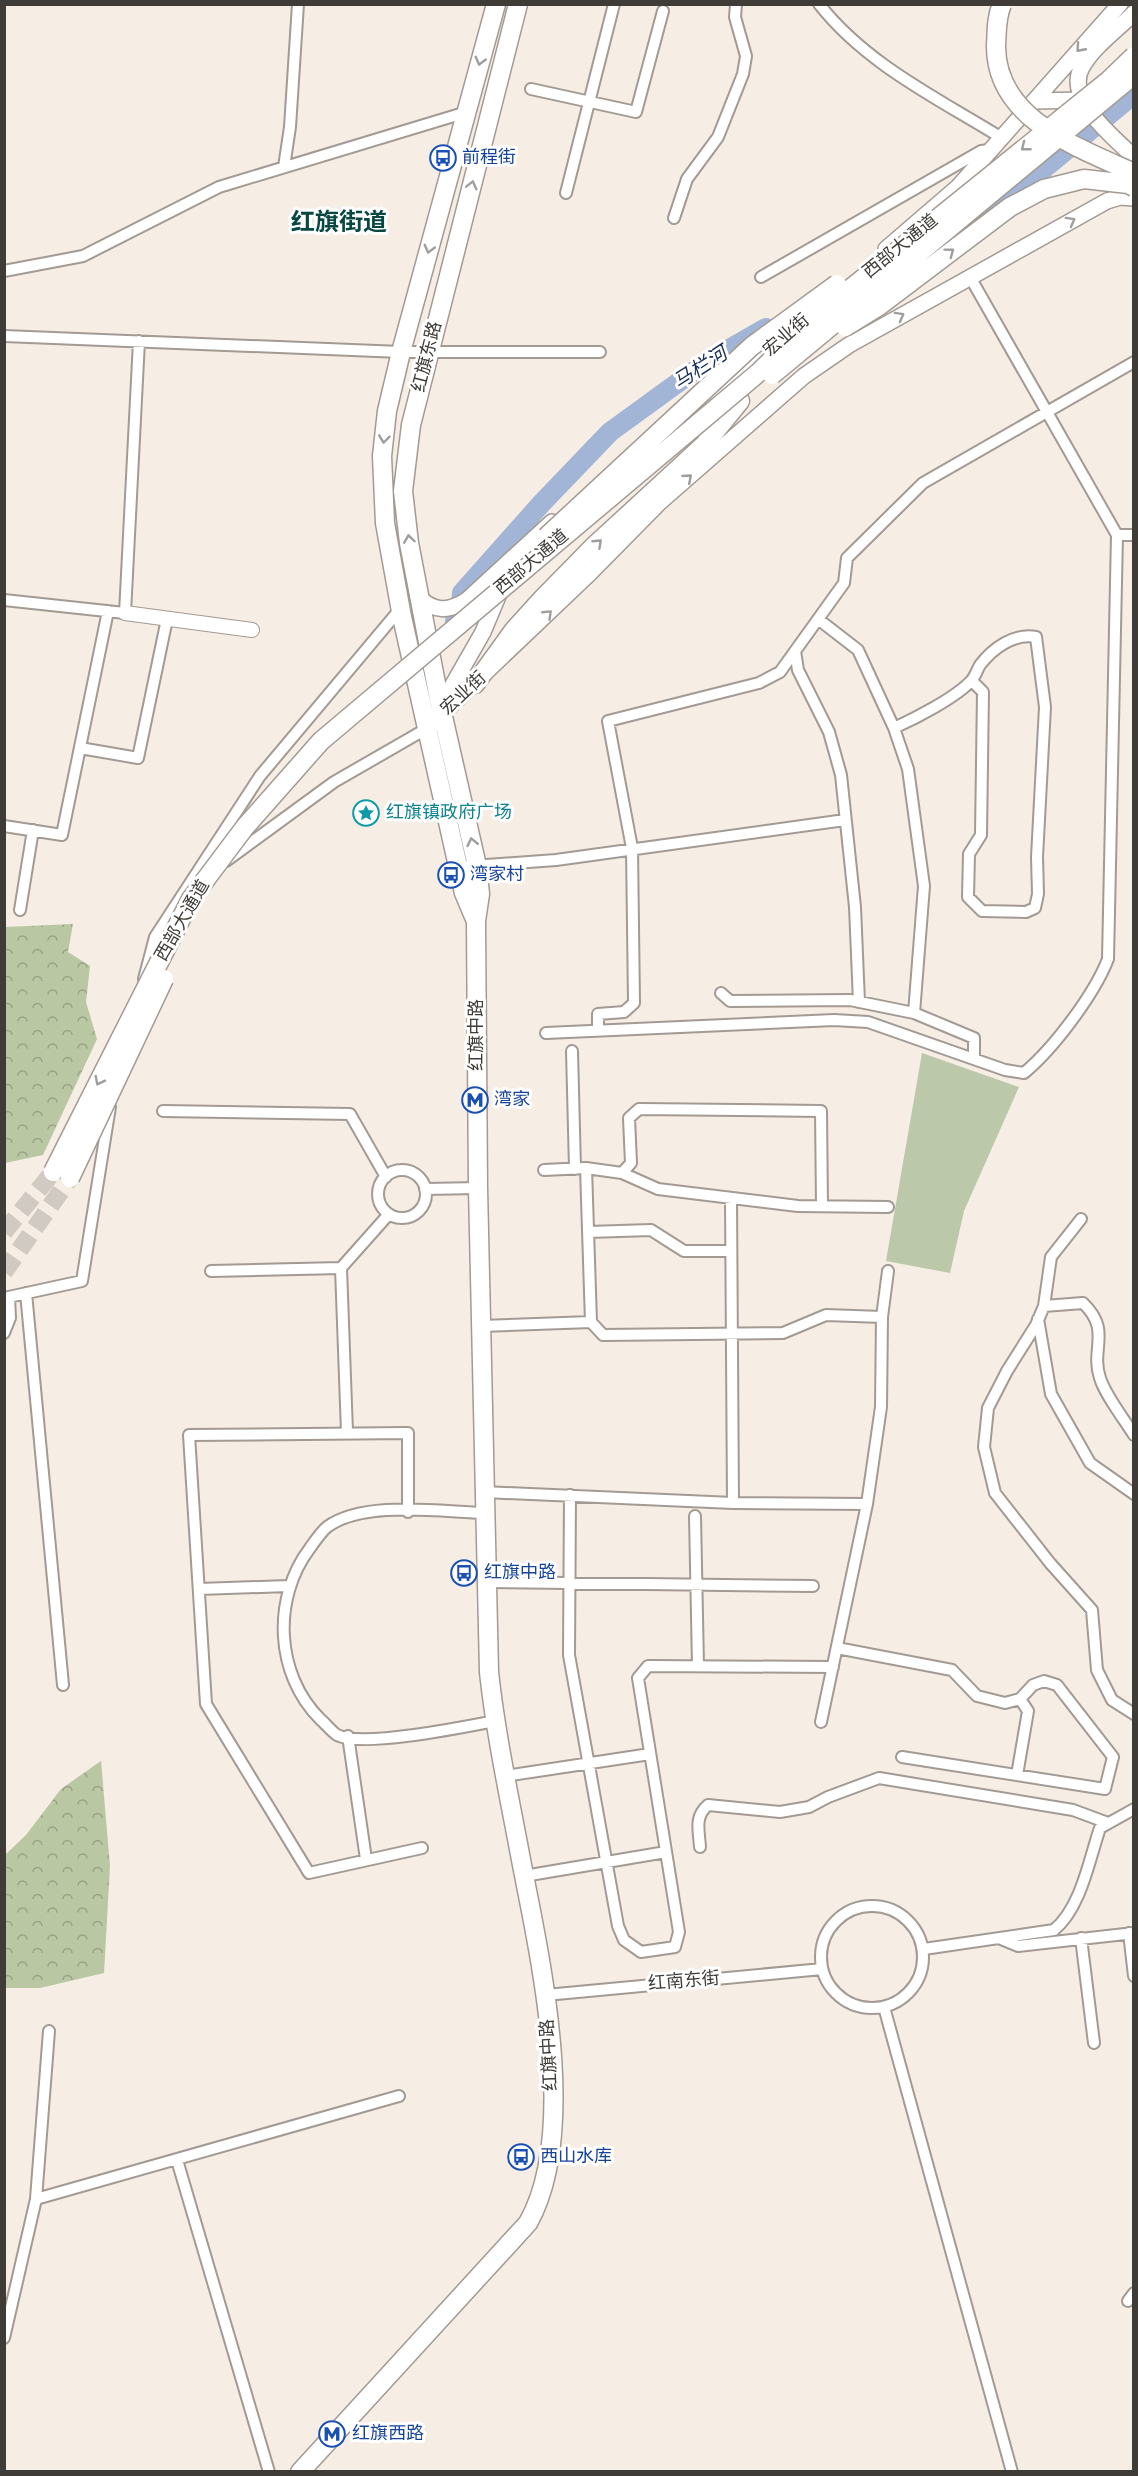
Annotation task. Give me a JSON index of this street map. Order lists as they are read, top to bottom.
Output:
{
  "streets": {
    "main road": [
      "西部大通道",
      "宏业街",
      "红旗东路",
      "红旗中路"
    ],
    "street": ["红南东街"]
  },
  "crossings": [
    ["宏业街", "红旗东路"],
    ["宏业街", "红旗中路"],
    ["红旗东路", "红旗中路"],
    ["红旗中路", "红南东街"]
  ],
  "districts": ["红旗街道"],
  "water": ["马栏河"],
  "places": {
    "bus stop": [
      "前程街",
      "湾家村",
      "红旗中路",
      "西山水库"
    ],
    "place": ["红旗镇政府广场"],
    "metro station": ["湾家", "红旗西路"]
  }
}
